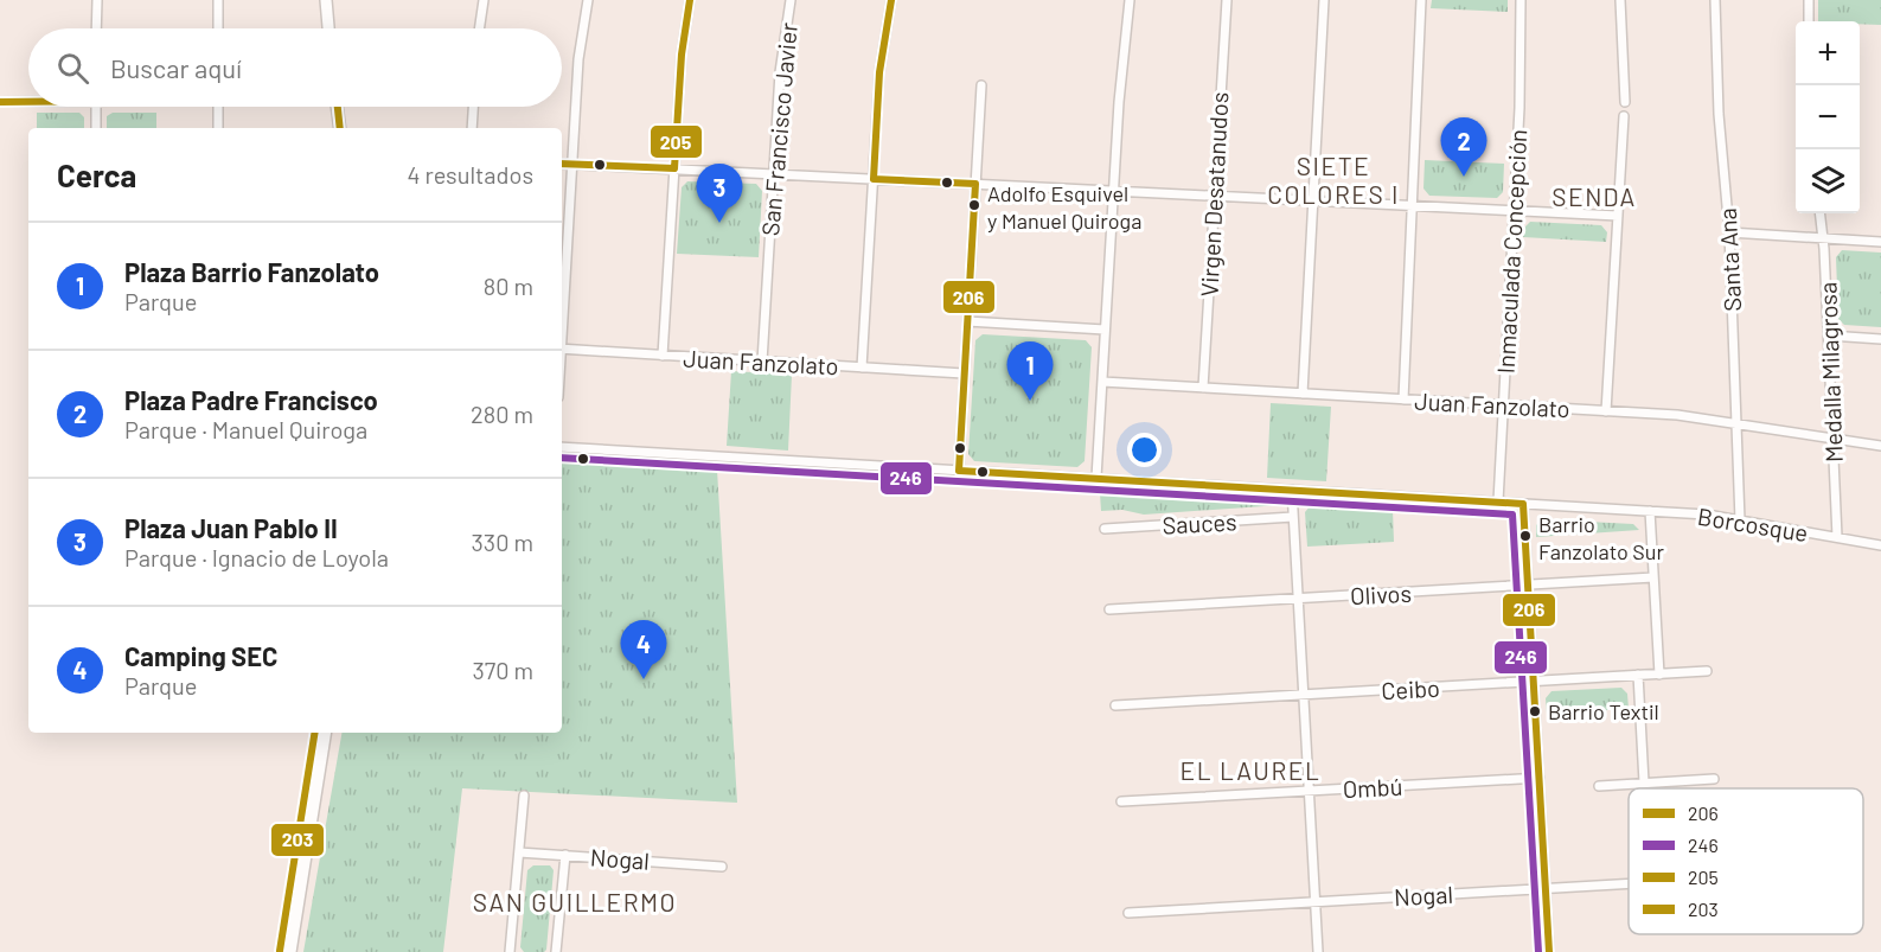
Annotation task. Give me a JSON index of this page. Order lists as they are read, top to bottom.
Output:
{
  "streets": {
    "street": [
      "San Francisco Javier",
      "Virgen Desatanudos",
      "Inmaculada Concepción",
      "Santa Ana",
      "Juan Fanzolato",
      "Medalla Milagrosa",
      "Sauces",
      "Borcosque",
      "Olivos",
      "Ceibo",
      "Ombú",
      "Nogal"
    ]
  },
  "crossings": [
    ["San Francisco Javier", "Juan Fanzolato"],
    ["Virgen Desatanudos", "Juan Fanzolato"],
    ["Inmaculada Concepción", "Juan Fanzolato"],
    ["Inmaculada Concepción", "Borcosque"],
    ["Santa Ana", "Juan Fanzolato"],
    ["Santa Ana", "Borcosque"],
    ["Juan Fanzolato", "Medalla Milagrosa"],
    ["Medalla Milagrosa", "Borcosque"]
  ],
  "districts": [
    "SIETE COLORES I",
    "SENDA",
    "EL LAUREL",
    "SAN GUILLERMO"
  ],
  "places": ["Adolfo Esquivel y Manuel Quiroga", "Barrio Fanzolato Sur", "Barrio Textil"],
  "lines": [
    "transit line 206",
    "transit line 205",
    "transit line 246",
    "transit line 203"
  ],
  "legend": [
    "206",
    "246",
    "205",
    "203"
  ],
  "page": {
    "map_buttons": ["+", "−"],
    "search": "Buscar aquí",
    "pins": [
      "2",
      "3",
      "1",
      "4"
    ],
    "heading": ["Cerca", "4 resultados"],
    "list": [
      {
        "mark": "1",
        "name": "Plaza Barrio Fanzolato",
        "note": "Parque",
        "value": "80 m"
      },
      {
        "mark": "2",
        "name": "Plaza Padre Francisco",
        "note": "Parque · Manuel Quiroga",
        "value": "280 m"
      },
      {
        "mark": "3",
        "name": "Plaza Juan Pablo II",
        "note": "Parque · Ignacio de Loyola",
        "value": "330 m"
      },
      {
        "mark": "4",
        "name": "Camping SEC",
        "note": "Parque",
        "value": "370 m"
      }
    ]
  }
}
